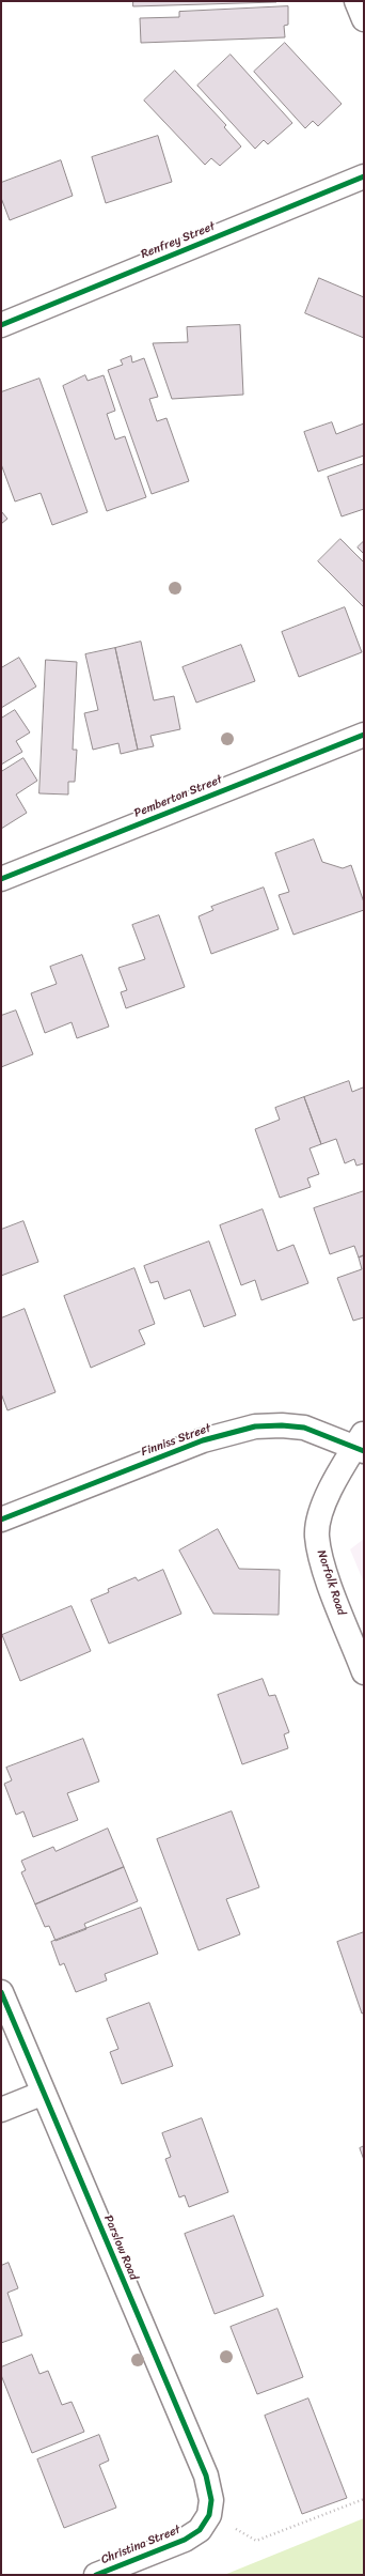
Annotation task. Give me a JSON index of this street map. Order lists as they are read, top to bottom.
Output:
{
  "streets": {
    "street": [
      "Renfrey Street",
      "Pemberton Street",
      "Finniss Street",
      "Norfolk Road",
      "Parslow Road",
      "Christina Street"
    ]
  },
  "crossings": [
    ["Finniss Street", "Norfolk Road"],
    ["Parslow Road", "Christina Street"]
  ]
}
